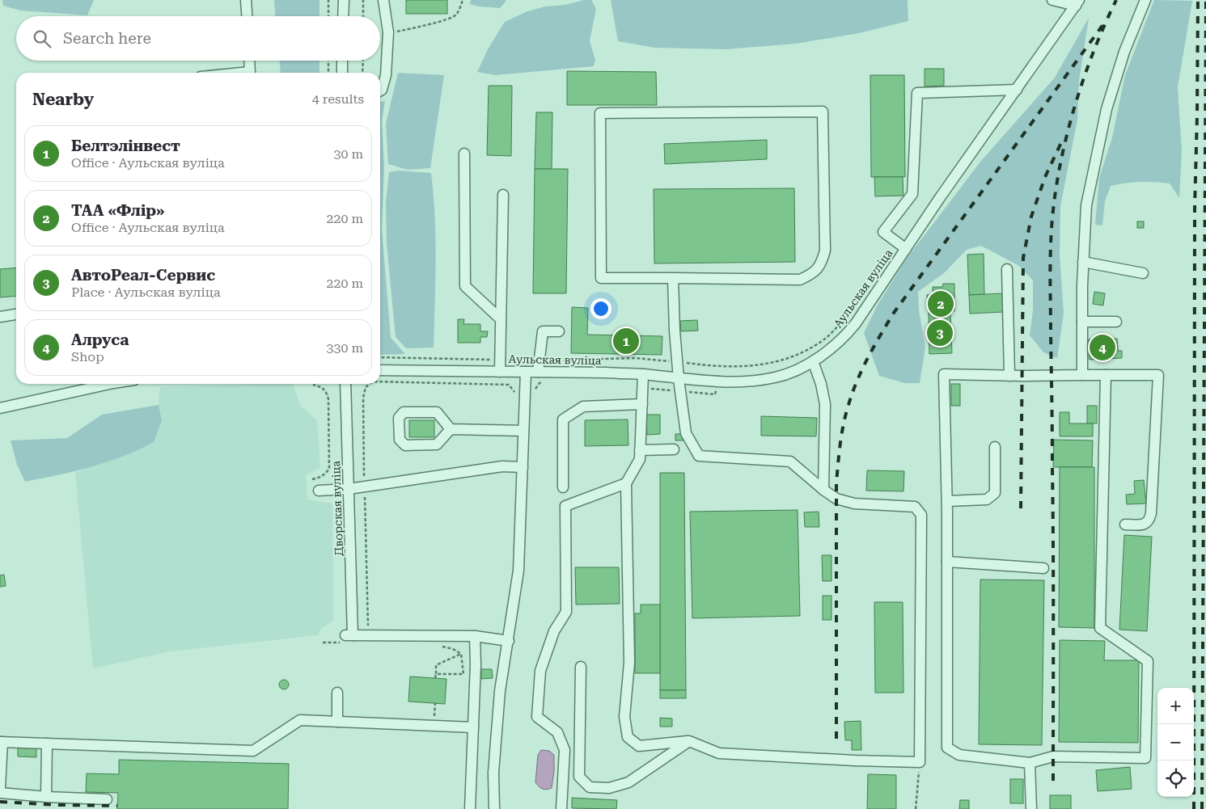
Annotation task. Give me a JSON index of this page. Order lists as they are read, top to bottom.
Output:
{
  "streets": {
    "street": ["Аульская вуліца", "Дворская вуліца"]
  },
  "page": {
    "search": "Search here",
    "heading": ["Nearby", "4 results"],
    "list": [
      {
        "mark": "1",
        "name": "Белтэлінвест",
        "note": "Office · Аульская вуліца",
        "value": "30 m"
      },
      {
        "mark": "2",
        "name": "ТАА «Флір»",
        "note": "Office · Аульская вуліца",
        "value": "220 m"
      },
      {
        "mark": "3",
        "name": "АвтоРеал-Сервис",
        "note": "Place · Аульская вуліца",
        "value": "220 m"
      },
      {
        "mark": "4",
        "name": "Алруса",
        "note": "Shop",
        "value": "330 m"
      }
    ],
    "pins": [
      "2",
      "3",
      "1",
      "4"
    ],
    "map_buttons": ["+", "−"]
  }
}
